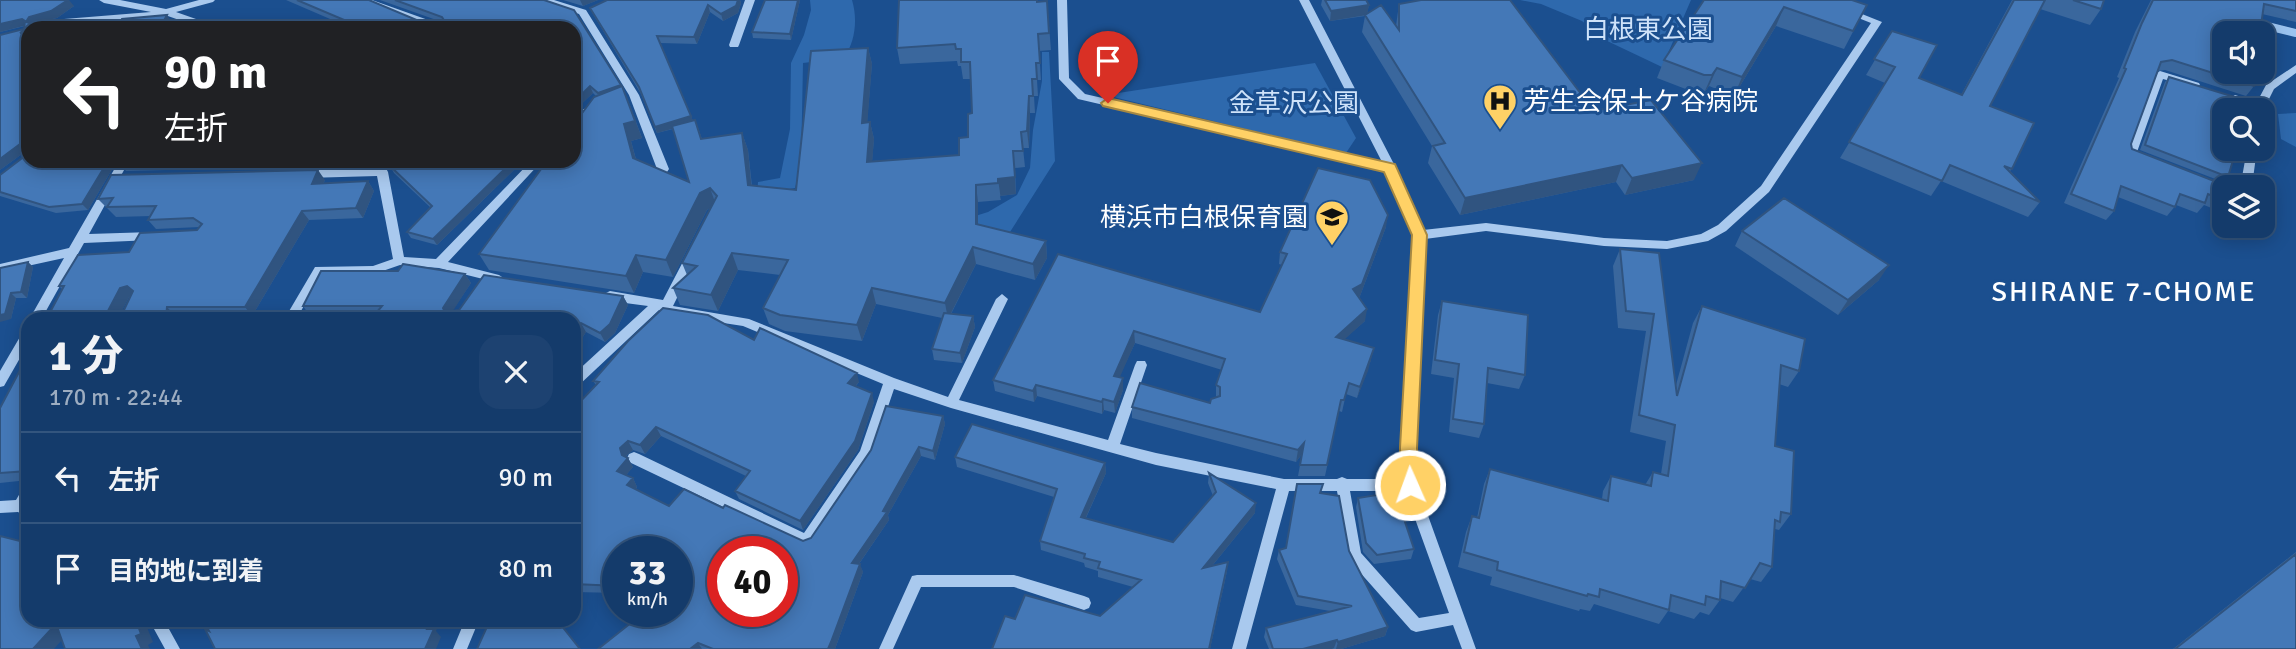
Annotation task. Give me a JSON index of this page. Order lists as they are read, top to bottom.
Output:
{
  "districts": ["SHIRANE 7-CHOME"],
  "parks": ["白根東公園", "金草沢公園"],
  "places": {
    "hospital": ["芳生会保土ケ谷病院"],
    "school or university": ["横浜市白根保育園"]
  },
  "page": {
    "turn": ["90 m", "左折"],
    "heading": ["1 分", "170 m · 22:44"],
    "list": [
      {
        "name": "左折",
        "value": "90 m"
      },
      {
        "name": "目的地に到着",
        "value": "80 m"
      }
    ],
    "speed": "33 km/h",
    "limit": "40"
  }
}
